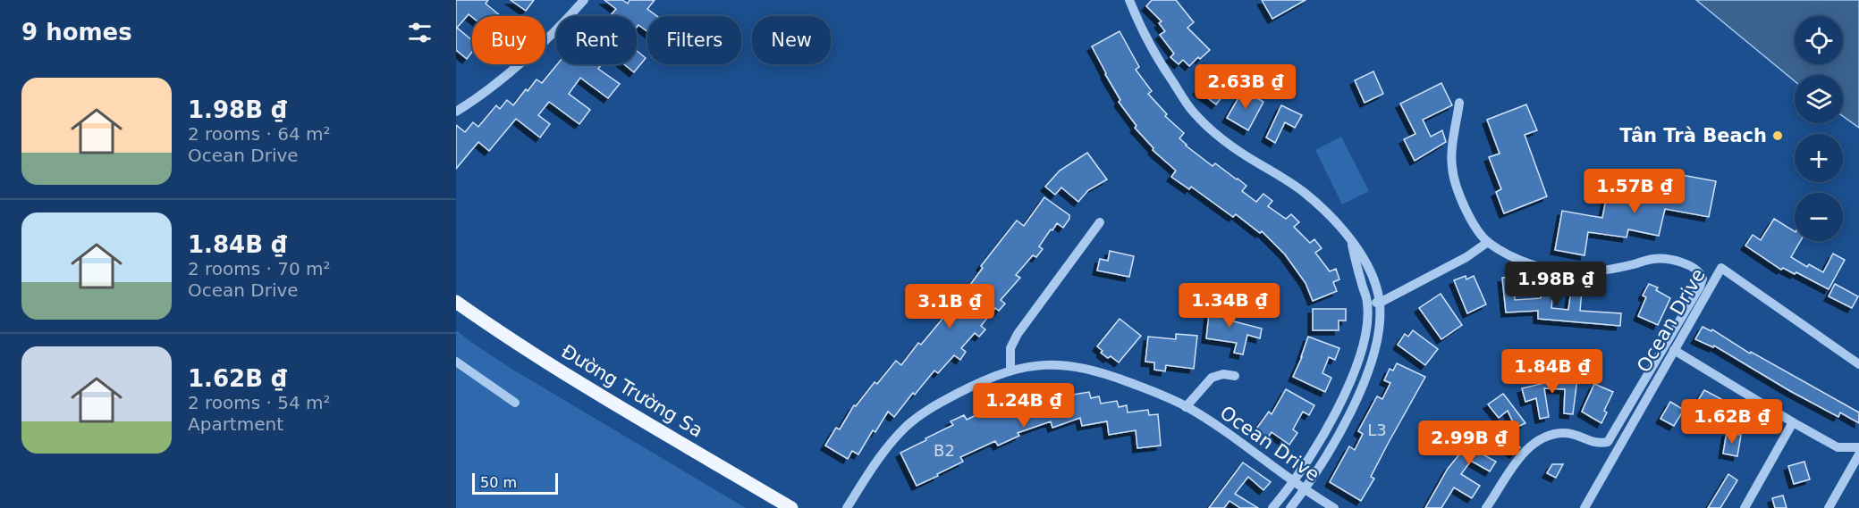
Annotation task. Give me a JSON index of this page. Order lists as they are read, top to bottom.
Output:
{
  "streets": {
    "main road": ["Đường Trường Sa"],
    "street": ["Ocean Drive"]
  },
  "places": ["Tân Trà Beach"],
  "house_numbers": ["L3", "B2"],
  "scale_bar": "50 m",
  "page": {
    "heading": "9 homes",
    "map_buttons": ["+", "−"],
    "chip": [
      "Buy",
      "Rent",
      "Filters",
      "New"
    ],
    "list": [
      {
        "name": "1.98B ₫",
        "note": "2 rooms · 64 m² · Ocean Drive"
      },
      {
        "name": "1.84B ₫",
        "note": "2 rooms · 70 m² · Ocean Drive"
      },
      {
        "name": "1.62B ₫",
        "note": "2 rooms · 54 m² · Apartment"
      }
    ],
    "price": [
      "2.63B ₫",
      "1.57B ₫",
      "1.98B ₫",
      "1.34B ₫",
      "3.1B ₫",
      "1.84B ₫",
      "1.24B ₫",
      "1.62B ₫",
      "2.99B ₫"
    ],
    "scale": "50 m"
  }
}
